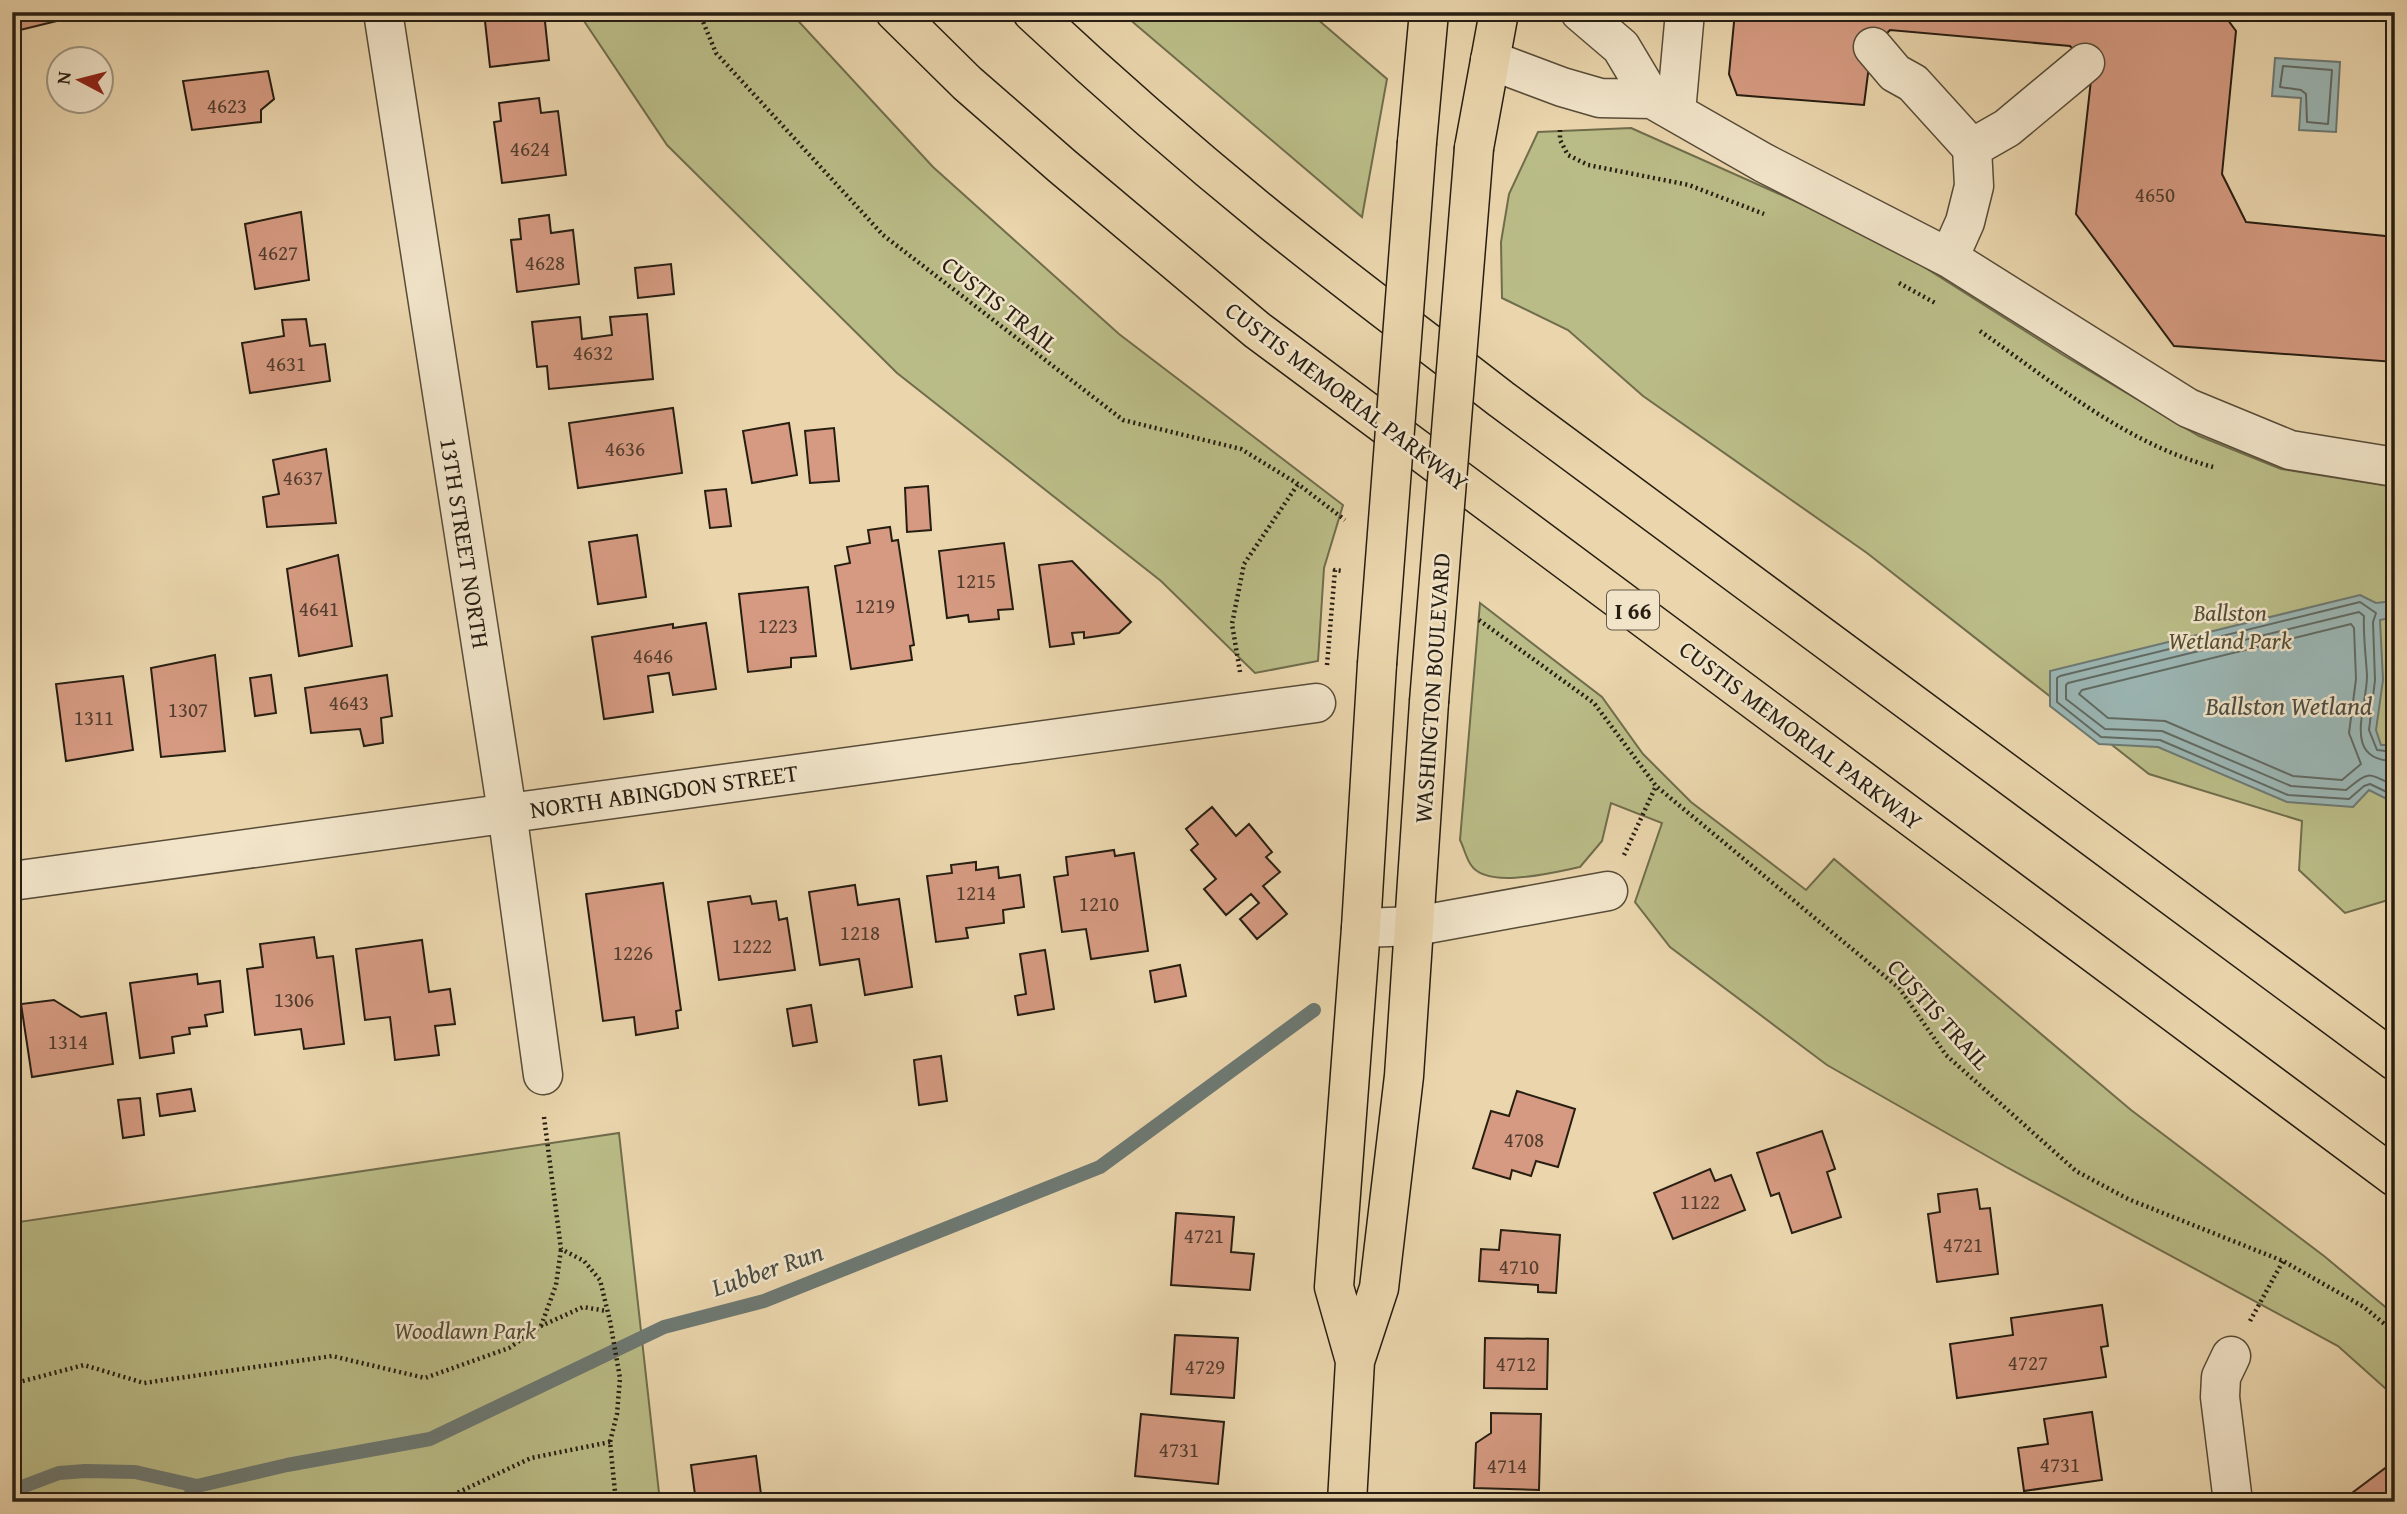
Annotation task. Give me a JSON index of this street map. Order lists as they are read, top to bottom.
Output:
{
  "streets": {
    "main road": ["CUSTIS MEMORIAL PARKWAY", "I 66", "WASHINGTON BOULEVARD"],
    "street": ["13TH STREET NORTH", "NORTH ABINGDON STREET"],
    "path": ["CUSTIS TRAIL"]
  },
  "crossings": [
    ["13TH STREET NORTH", "NORTH ABINGDON STREET"]
  ],
  "water": ["Ballston Wetland", "Lubber Run"],
  "parks": ["Ballston Wetland Park", "Woodlawn Park"],
  "house_numbers": [
    "4623",
    "4624",
    "4650",
    "4627",
    "4628",
    "4632",
    "4631",
    "4636",
    "4637",
    "1215",
    "1219",
    "4641",
    "1223",
    "4646",
    "4643",
    "1307",
    "1311",
    "1214",
    "1210",
    "1218",
    "1222",
    "1226",
    "1306",
    "1314",
    "4708",
    "1122",
    "4721",
    "4721",
    "4710",
    "4727",
    "4712",
    "4729",
    "4731",
    "4731",
    "4714"
  ],
  "north": "left"
}
